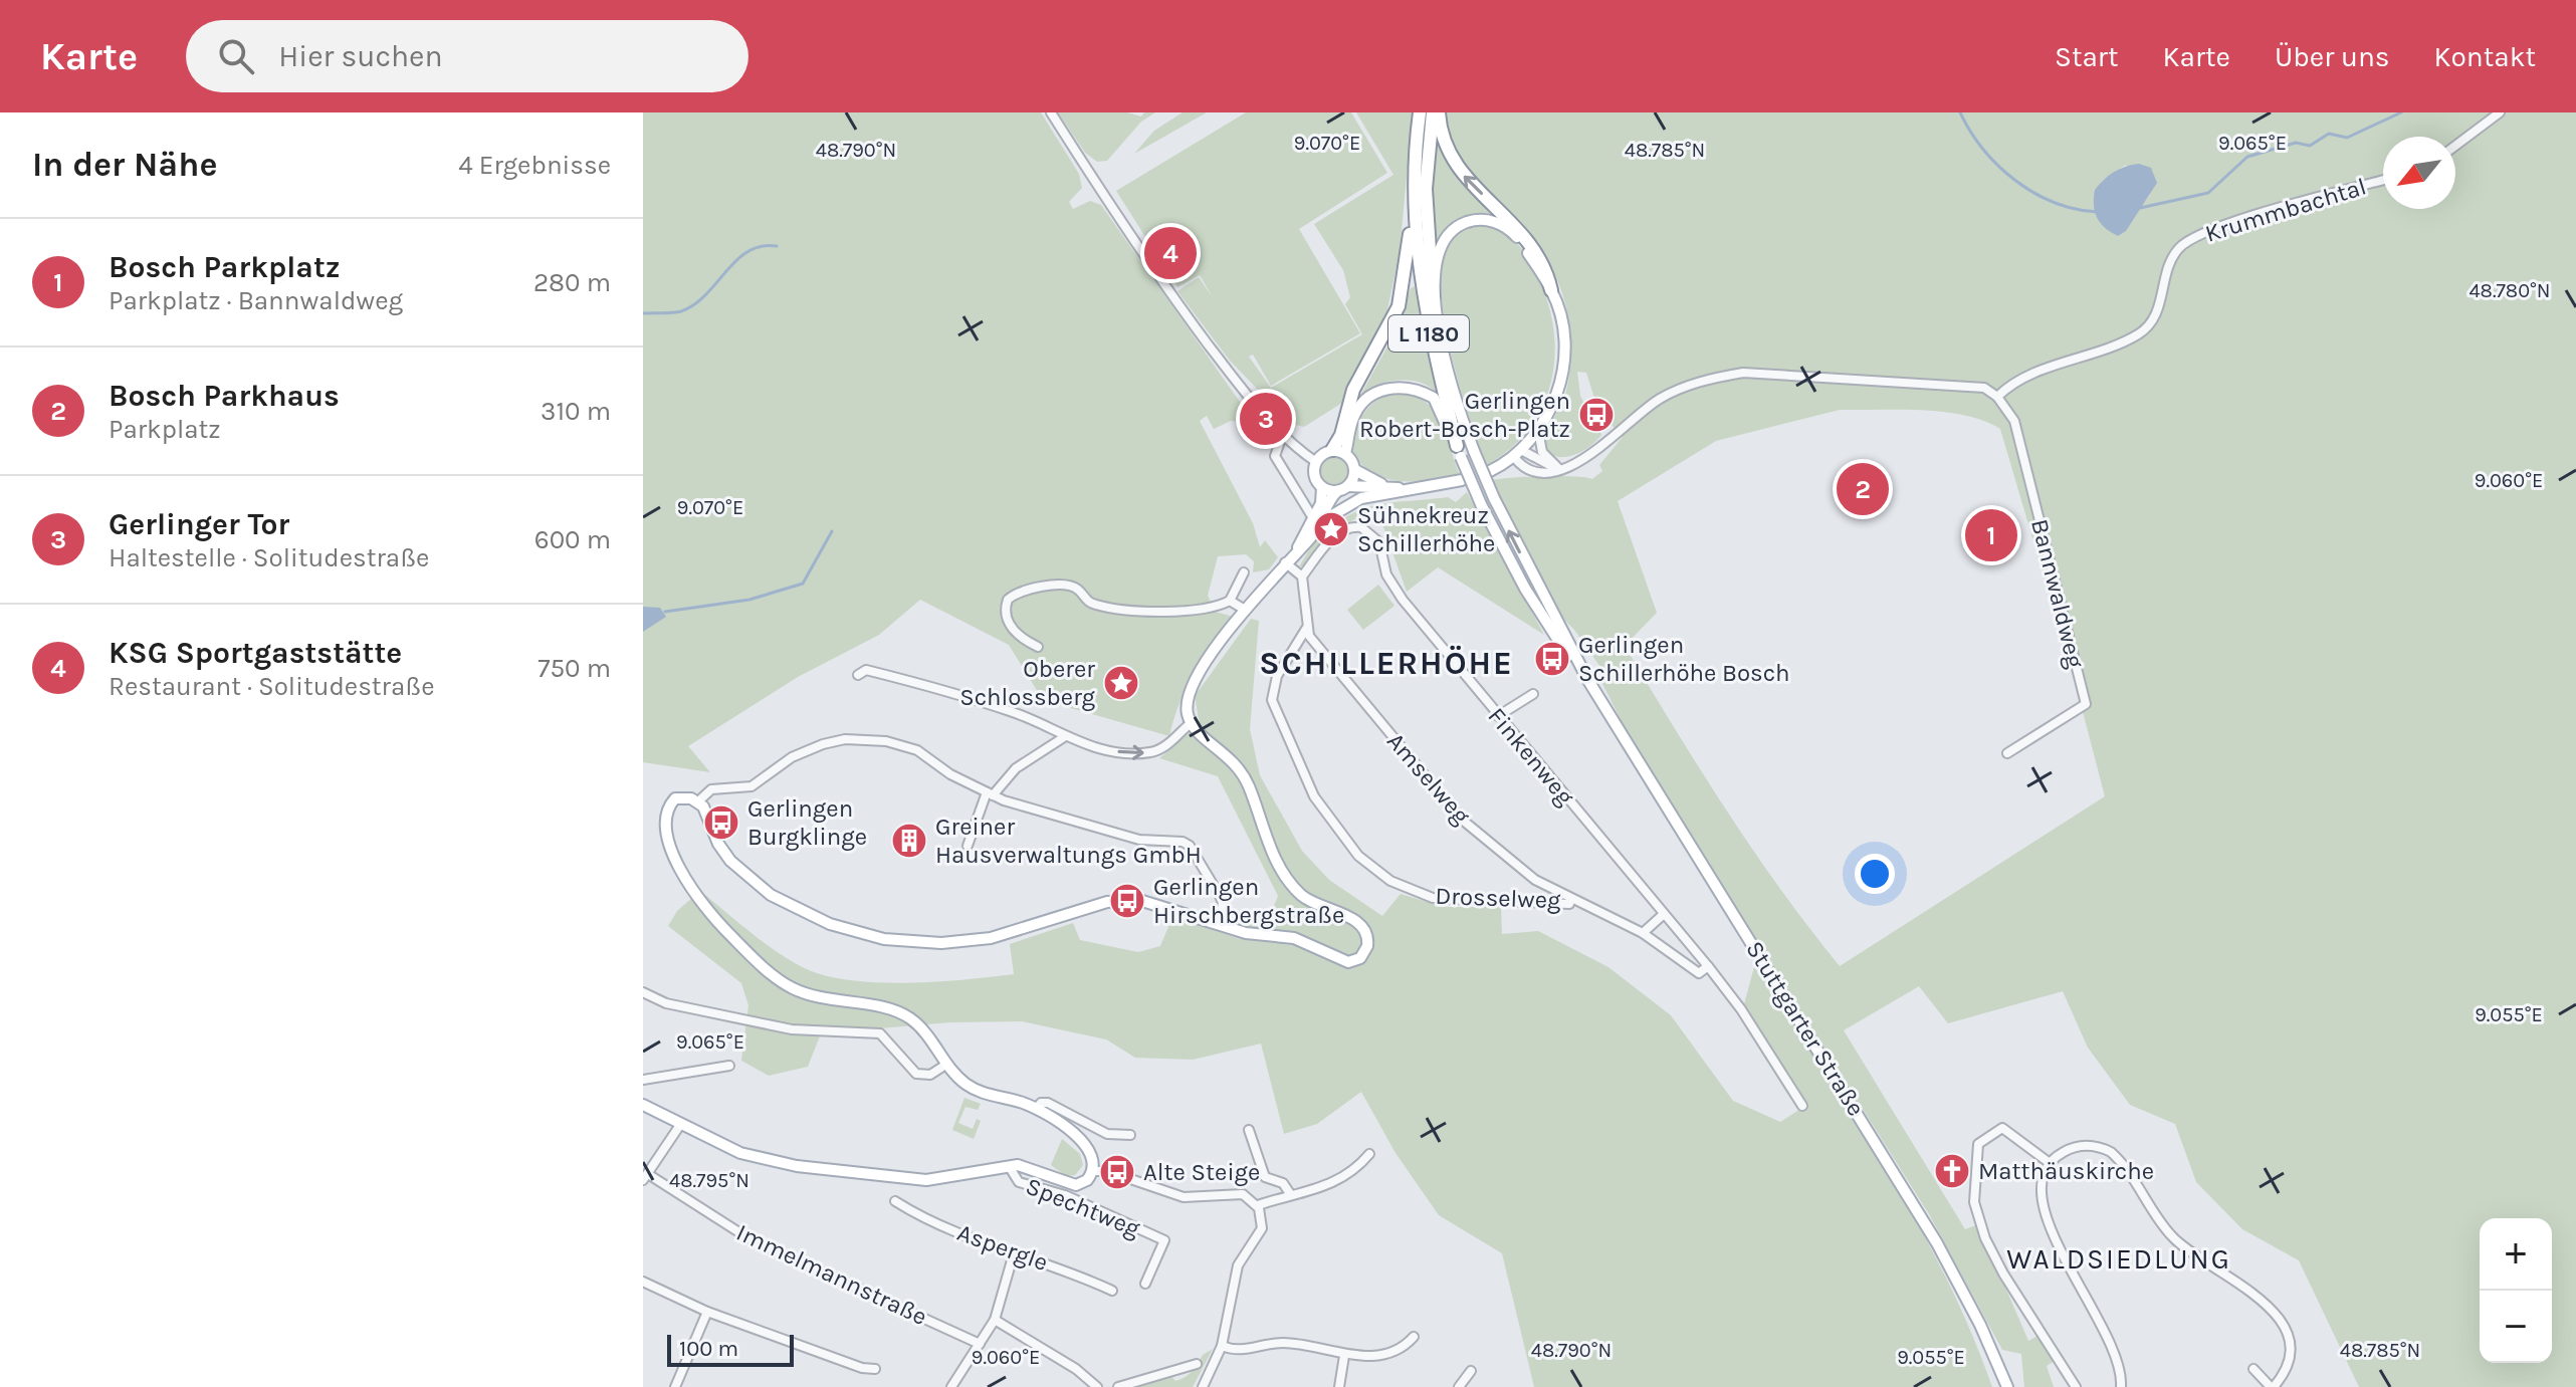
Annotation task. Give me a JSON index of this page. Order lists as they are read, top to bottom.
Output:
{
  "streets": {
    "highway": ["L 1180"],
    "main road": ["Stuttgarter Straße"],
    "street": [
      "Krummbachtal",
      "Bannwaldweg",
      "Finkenweg",
      "Amselweg",
      "Drosselweg",
      "Spechtweg",
      "Aspergle",
      "Immelmannstraße"
    ]
  },
  "crossings": [
    ["Krummbachtal", "Bannwaldweg"],
    ["L 1180", "Stuttgarter Straße"],
    ["Finkenweg", "Amselweg"],
    ["Amselweg", "Drosselweg"]
  ],
  "districts": ["SCHILLERHÖHE", "WALDSIEDLUNG"],
  "places": {
    "bus stop": [
      "Gerlingen Robert-Bosch-Platz",
      "Gerlingen Schillerhöhe Bosch",
      "Gerlingen Burgklinge",
      "Gerlingen Hirschbergstraße",
      "Alte Steige"
    ],
    "place": ["Sühnekreuz Schillerhöhe", "Oberer Schlossberg"],
    "building": ["Greiner Hausverwaltungs GmbH"],
    "church": ["Matthäuskirche"]
  },
  "scale_bar": "100 m",
  "north": "bottom left",
  "page": {
    "header": "Karte",
    "search": "Hier suchen",
    "nav": [
      "Start",
      "Karte",
      "Über uns",
      "Kontakt"
    ],
    "heading": ["In der Nähe", "4 Ergebnisse"],
    "list": [
      {
        "mark": "1",
        "name": "Bosch Parkplatz",
        "note": "Parkplatz · Bannwaldweg",
        "value": "280 m"
      },
      {
        "mark": "2",
        "name": "Bosch Parkhaus",
        "note": "Parkplatz",
        "value": "310 m"
      },
      {
        "mark": "3",
        "name": "Gerlinger Tor",
        "note": "Haltestelle · Solitudestraße",
        "value": "600 m"
      },
      {
        "mark": "4",
        "name": "KSG Sportgaststätte",
        "note": "Restaurant · Solitudestraße",
        "value": "750 m"
      }
    ],
    "pins": [
      "4",
      "3",
      "2",
      "1"
    ],
    "map_buttons": ["+", "−"],
    "scale": "100 m"
  },
  "coordinates": [
    "9.070°E",
    "9.065°E",
    "48.790°N",
    "48.785°N",
    "48.780°N",
    "9.060°E",
    "9.055°E",
    "48.795°N"
  ]
}
